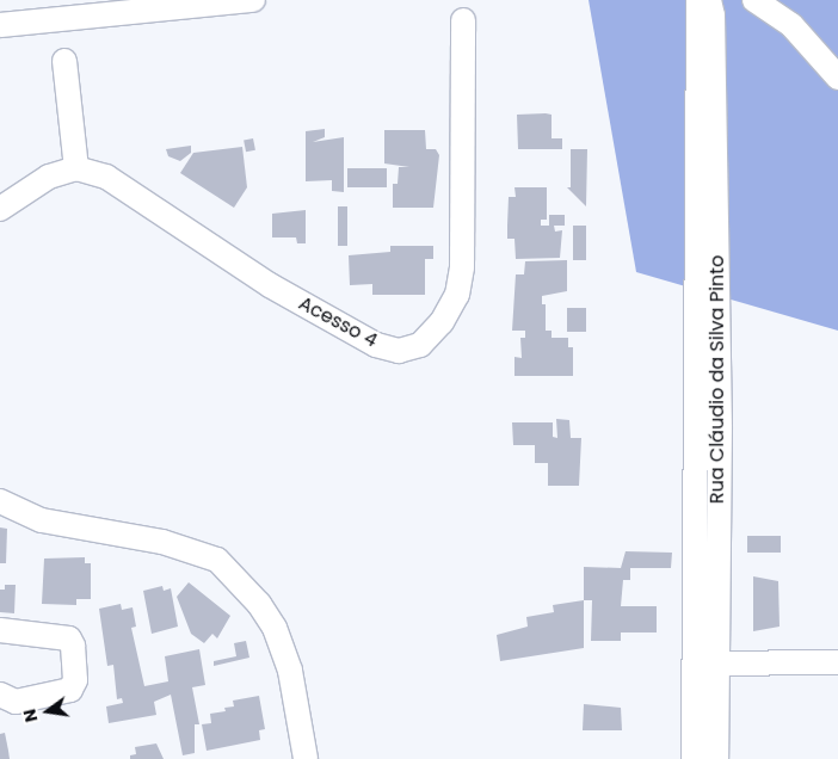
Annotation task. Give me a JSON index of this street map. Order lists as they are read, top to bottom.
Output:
{
  "streets": {
    "street": ["Acesso 4", "Rua Cláudio da Silva Pinto"]
  },
  "north": "left"
}
